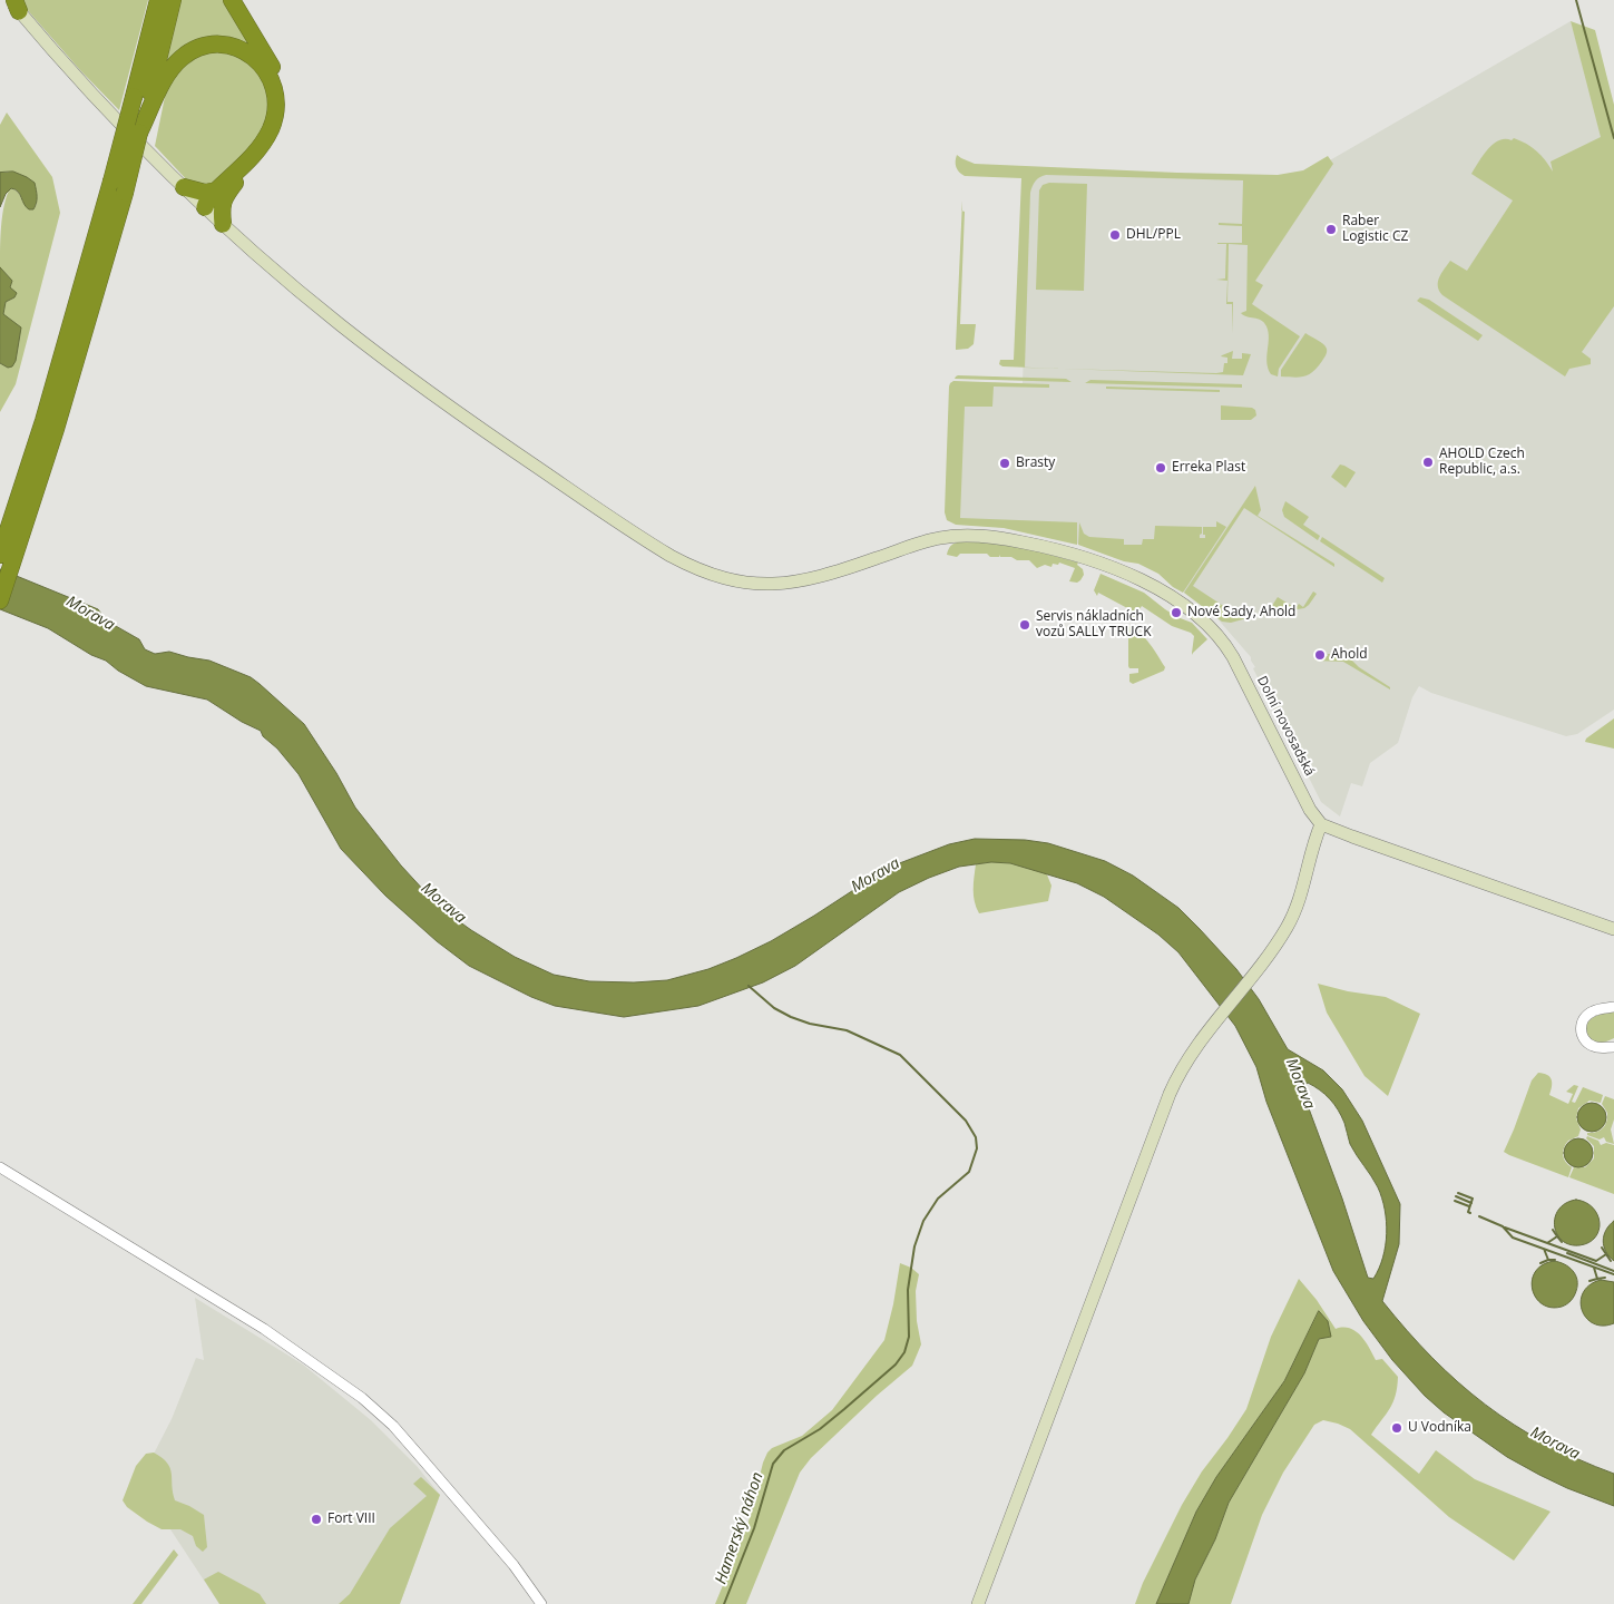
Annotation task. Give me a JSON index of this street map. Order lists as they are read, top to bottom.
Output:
{
  "streets": {
    "main road": ["Dolní novosadská"]
  },
  "water": ["Morava", "Hamerský náhon"],
  "places": [
    "Raber Logistic CZ",
    "DHL/PPL",
    "AHOLD Czech Republic, a.s.",
    "Brasty",
    "Erreka Plast",
    "Nové Sady, Ahold",
    "Servis nákladních vozů SALLY TRUCK",
    "Ahold",
    "U Vodníka",
    "Fort VIII"
  ]
}
